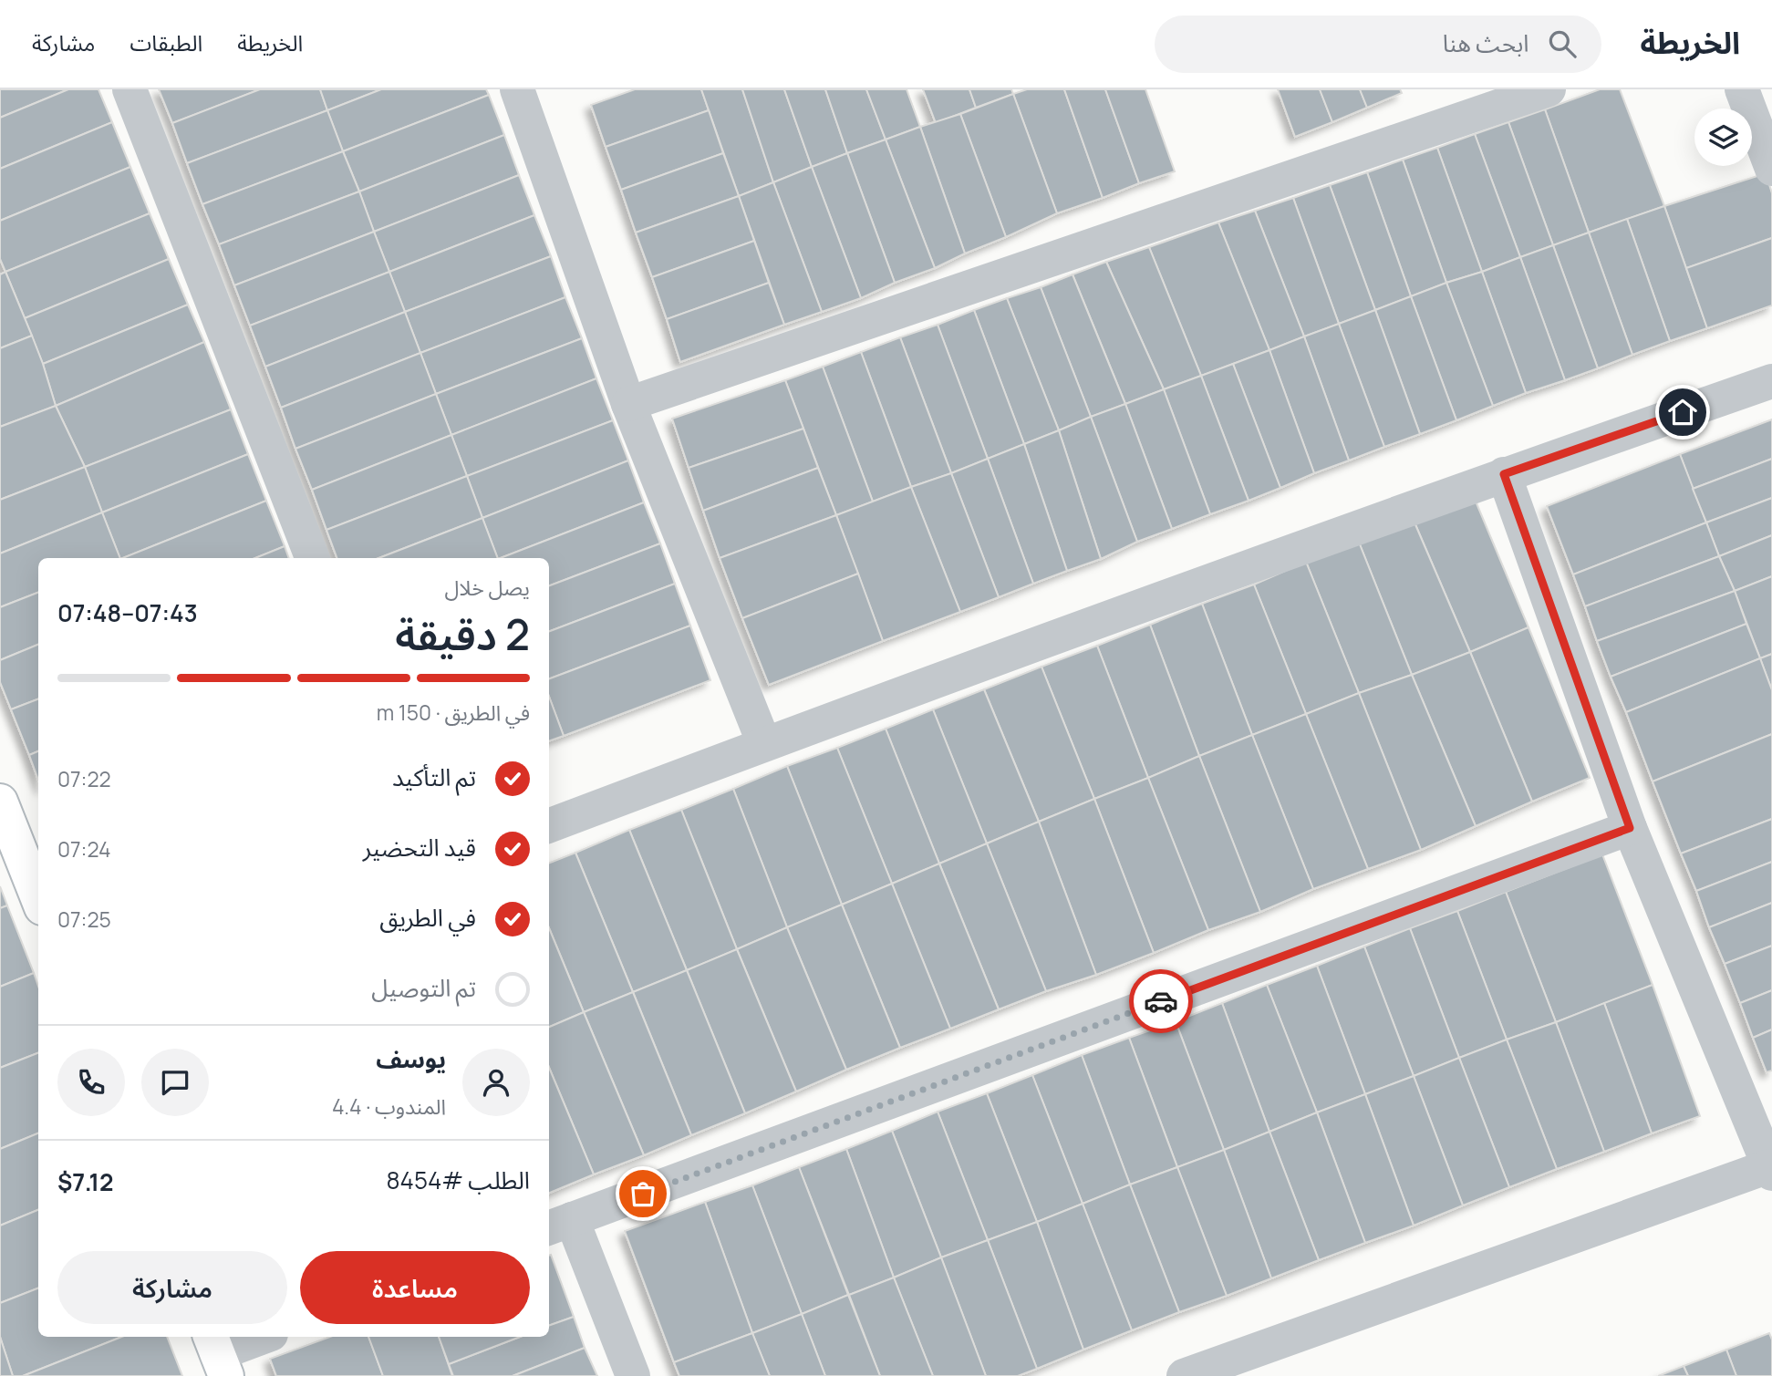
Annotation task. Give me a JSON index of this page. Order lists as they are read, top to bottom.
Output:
{
  "page": {
    "header": "الخريطة",
    "search": "ابحث هنا",
    "nav": ["الخريطة", "الطبقات", "مشاركة"],
    "heading": ["2 دقيقة", "يصل خلال", "07:43–07:48"],
    "panel": [
      "يوسف",
      "المندوب · 4.4",
      "الطلب #8454",
      "$7.12"
    ],
    "bar": "في الطريق · 150 m",
    "list": [
      ["تم التأكيد", "07:22"],
      ["قيد التحضير", "07:24"],
      ["في الطريق", "07:25"],
      "تم التوصيل"
    ],
    "buttons": ["مساعدة", "مشاركة"]
  }
}
